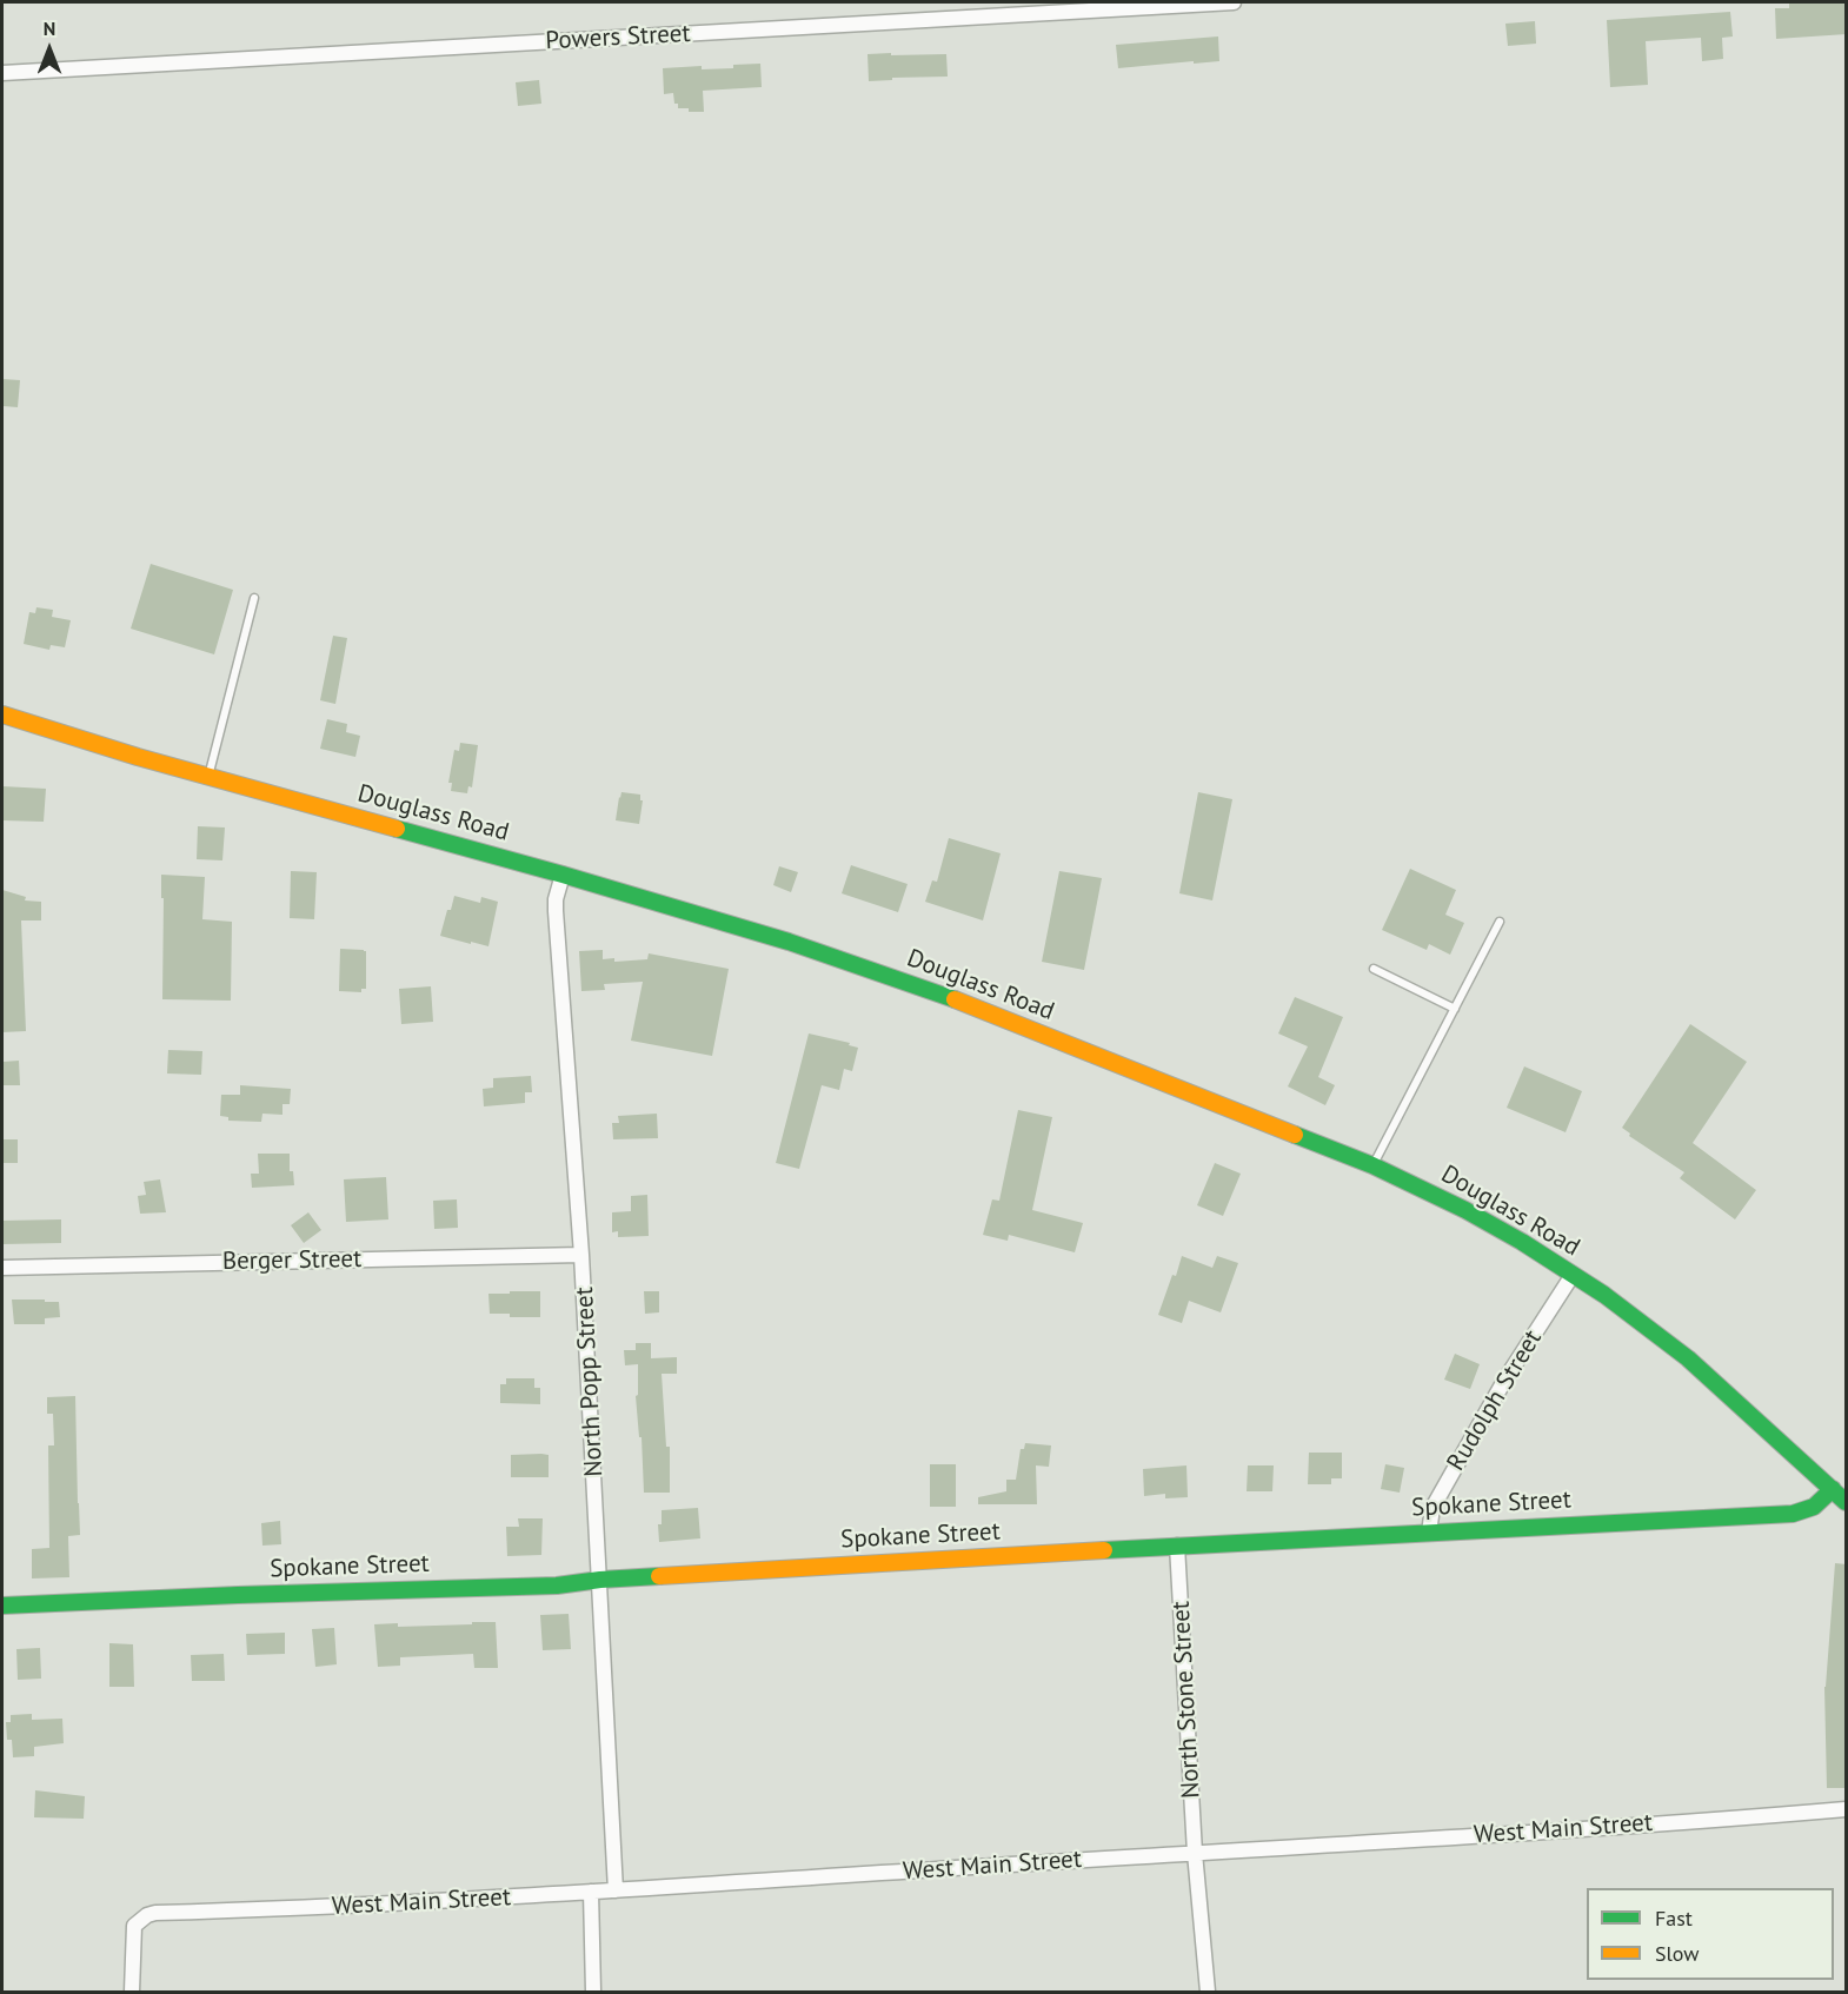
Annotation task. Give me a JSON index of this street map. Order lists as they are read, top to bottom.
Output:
{
  "streets": {
    "main road": ["Douglass Road", "Spokane Street"],
    "street": [
      "Powers Street",
      "Berger Street",
      "North Popp Street",
      "Rudolph Street",
      "North Stone Street",
      "West Main Street"
    ]
  },
  "crossings": [
    ["Douglass Road", "North Popp Street"],
    ["Douglass Road", "Rudolph Street"],
    ["Douglass Road", "Spokane Street"],
    ["Berger Street", "North Popp Street"],
    ["North Popp Street", "Spokane Street"],
    ["North Popp Street", "West Main Street"],
    ["Rudolph Street", "Spokane Street"],
    ["Spokane Street", "North Stone Street"],
    ["North Stone Street", "West Main Street"]
  ],
  "legend": ["Fast", "Slow"],
  "north": "top"
}
